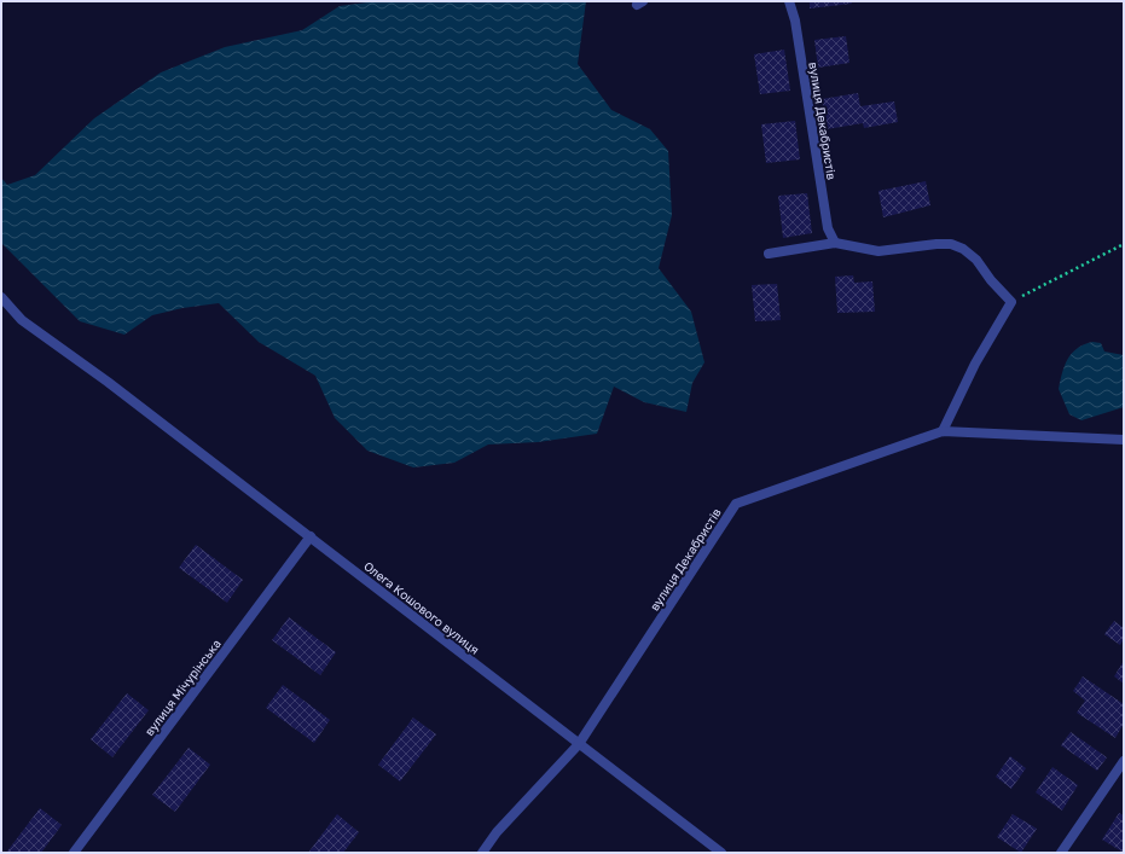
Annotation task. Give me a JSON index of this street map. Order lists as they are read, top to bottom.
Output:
{
  "streets": {
    "street": ["вулиця Декабристів", "Олега Кошового вулиця", "вулиця Мічурінська"]
  },
  "crossings": [
    ["вулиця Декабристів", "Олега Кошового вулиця"],
    ["Олега Кошового вулиця", "вулиця Мічурінська"]
  ]
}
